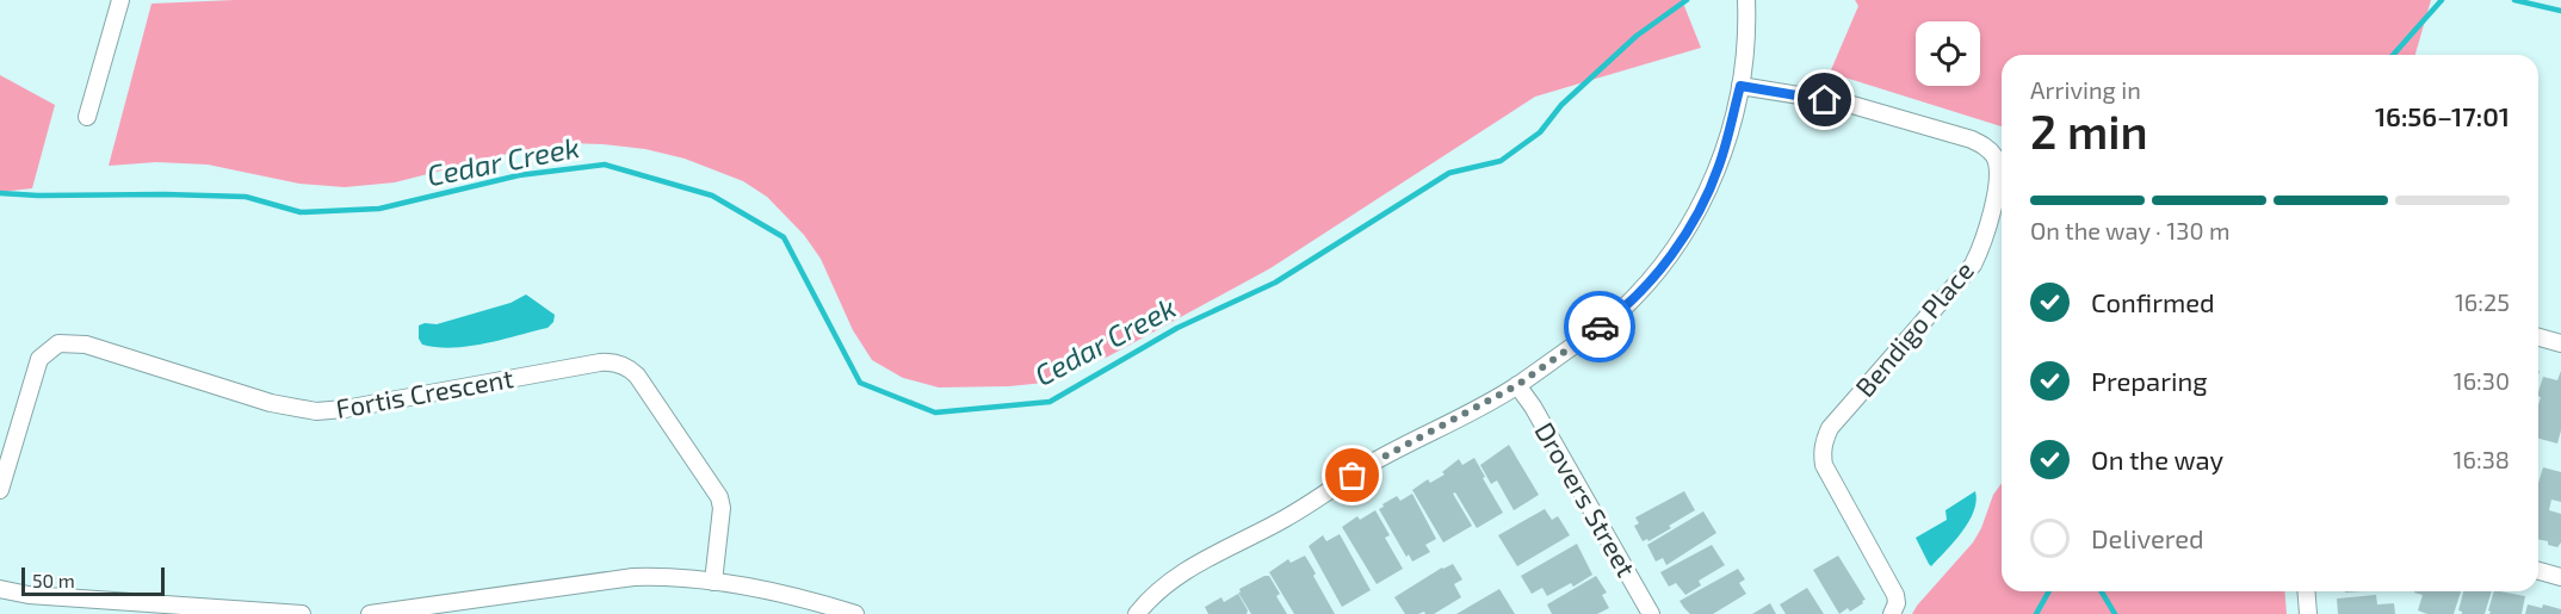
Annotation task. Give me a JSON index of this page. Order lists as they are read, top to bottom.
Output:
{
  "streets": {
    "street": ["Bendigo Place", "Fortis Crescent", "Drovers Street"]
  },
  "water": ["Cedar Creek"],
  "scale_bar": "50 m",
  "page": {
    "heading": ["2 min", "Arriving in", "16:56–17:01"],
    "bar": "On the way · 130 m",
    "list": [
      ["Confirmed", "16:25"],
      ["Preparing", "16:30"],
      ["On the way", "16:38"],
      "Delivered"
    ],
    "scale": "50 m"
  }
}
